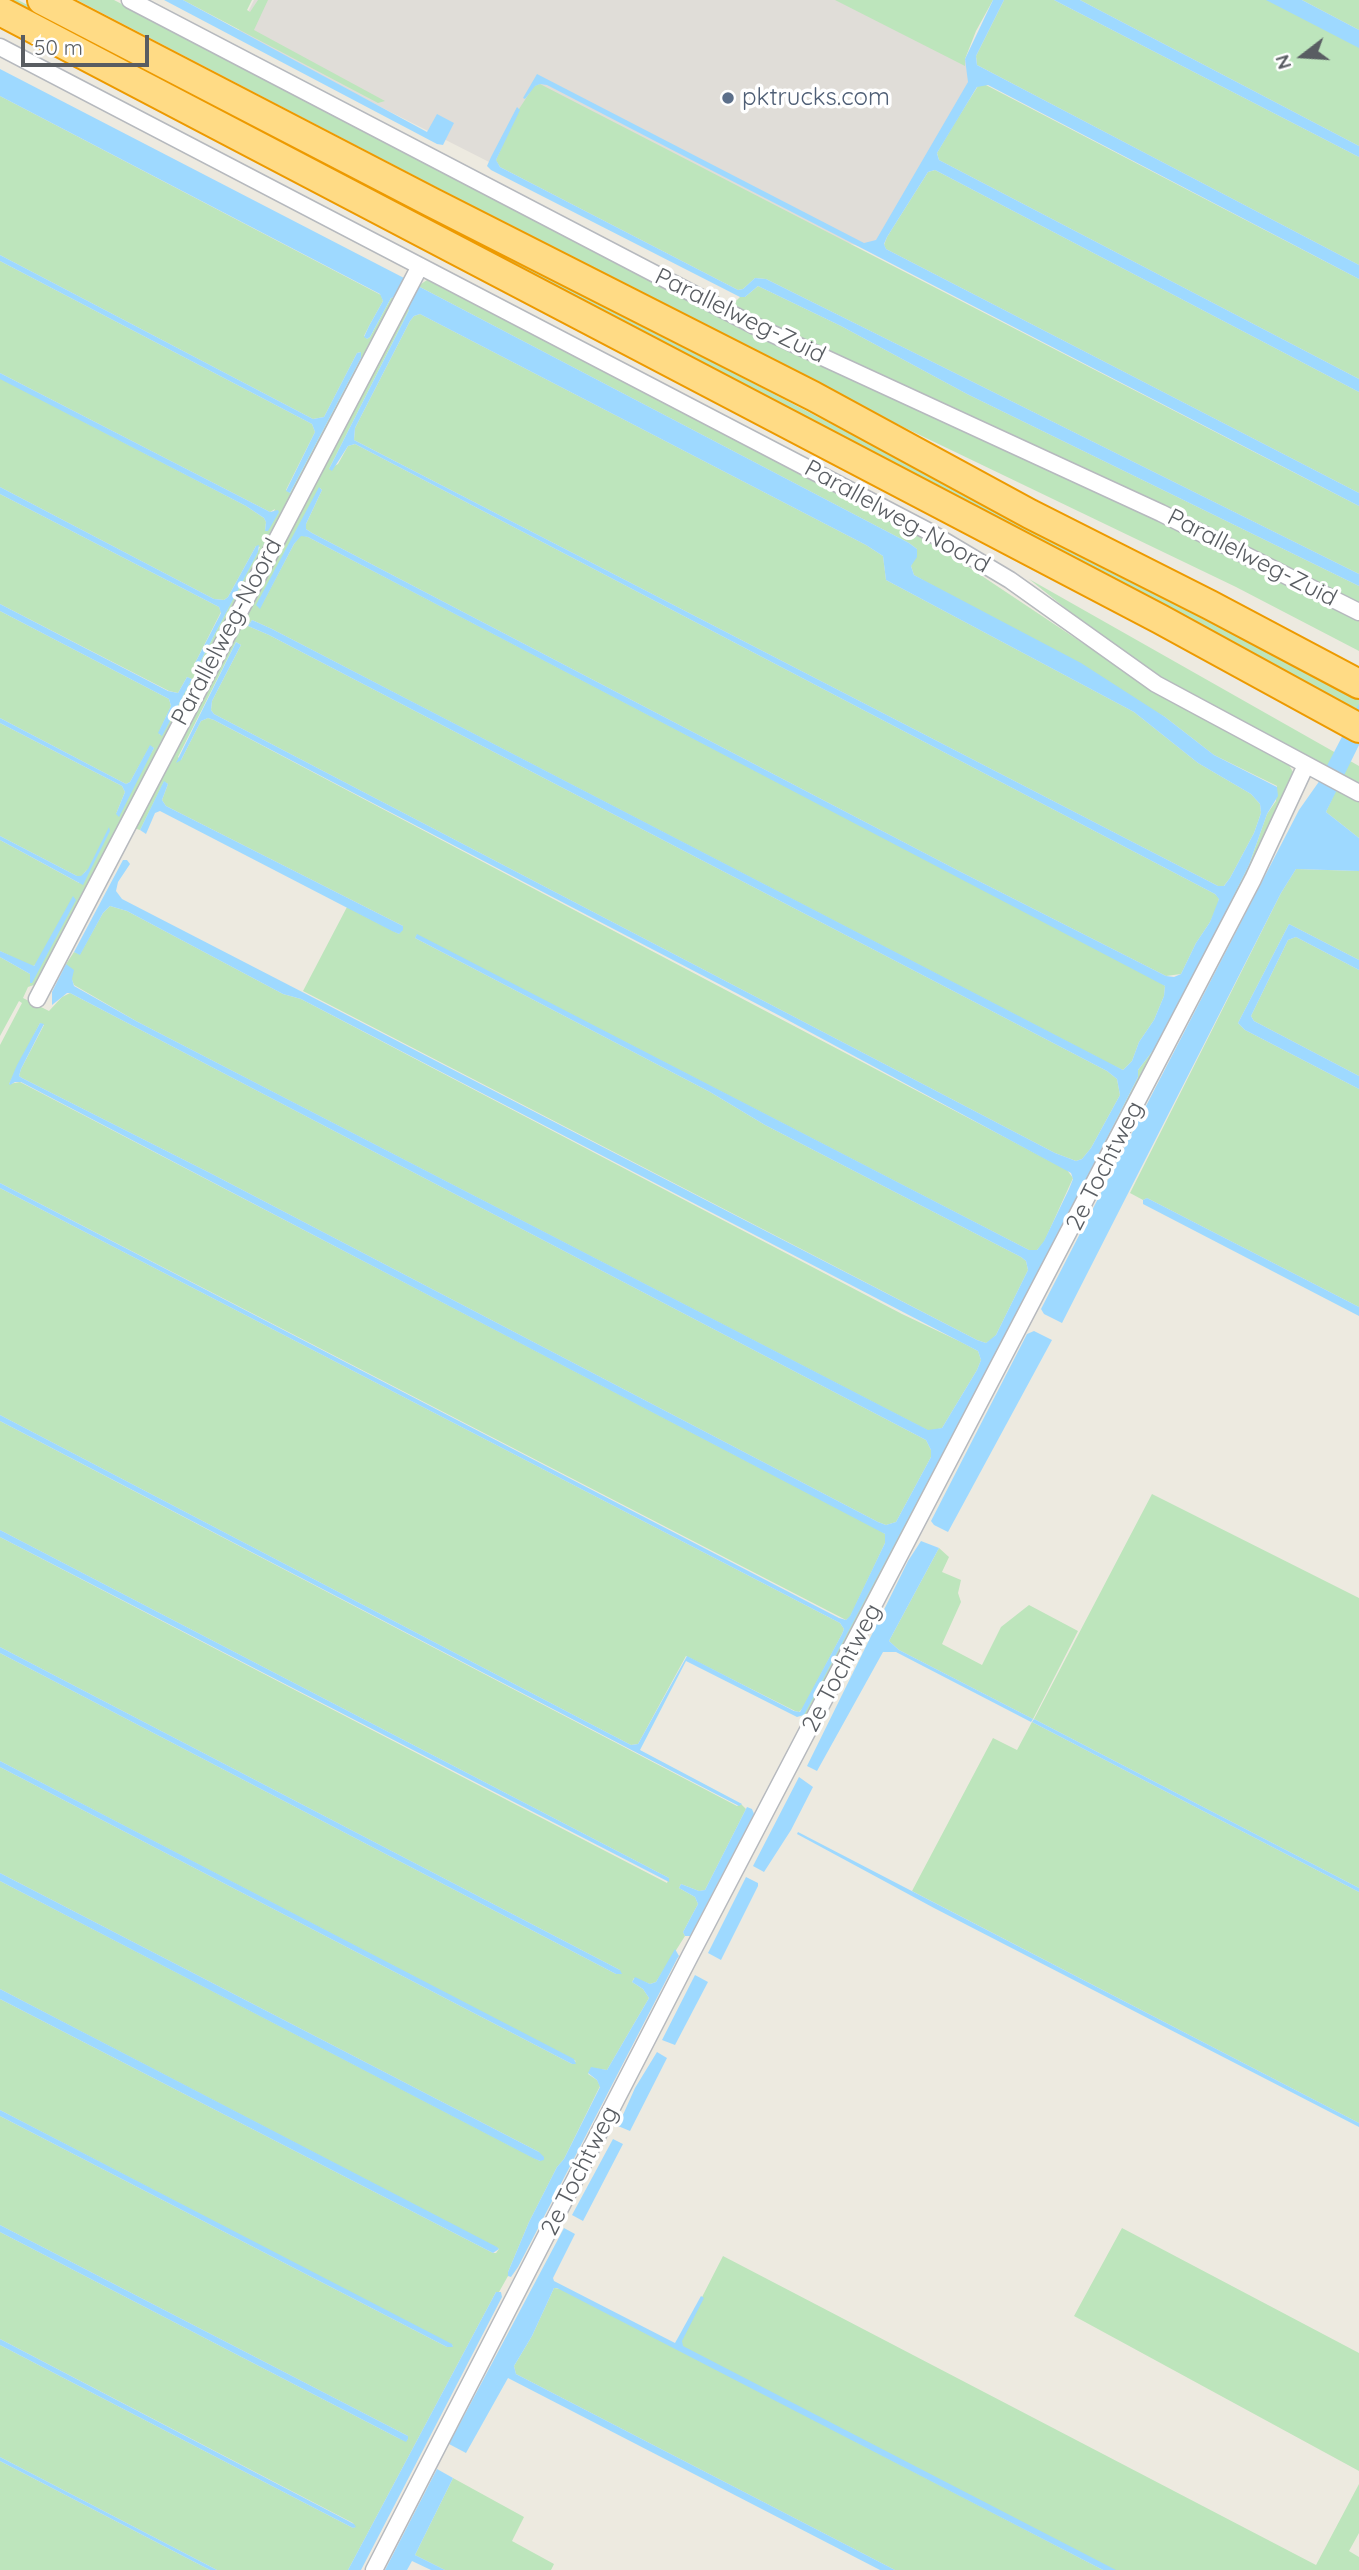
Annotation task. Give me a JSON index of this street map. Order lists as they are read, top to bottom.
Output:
{
  "streets": {
    "street": ["Parallelweg-Zuid", "Parallelweg-Noord", "2e Tochtweg"]
  },
  "crossings": [
    ["Parallelweg-Noord", "2e Tochtweg"]
  ],
  "places": ["pktrucks.com"],
  "scale_bar": "50 m",
  "north": "left"
}
